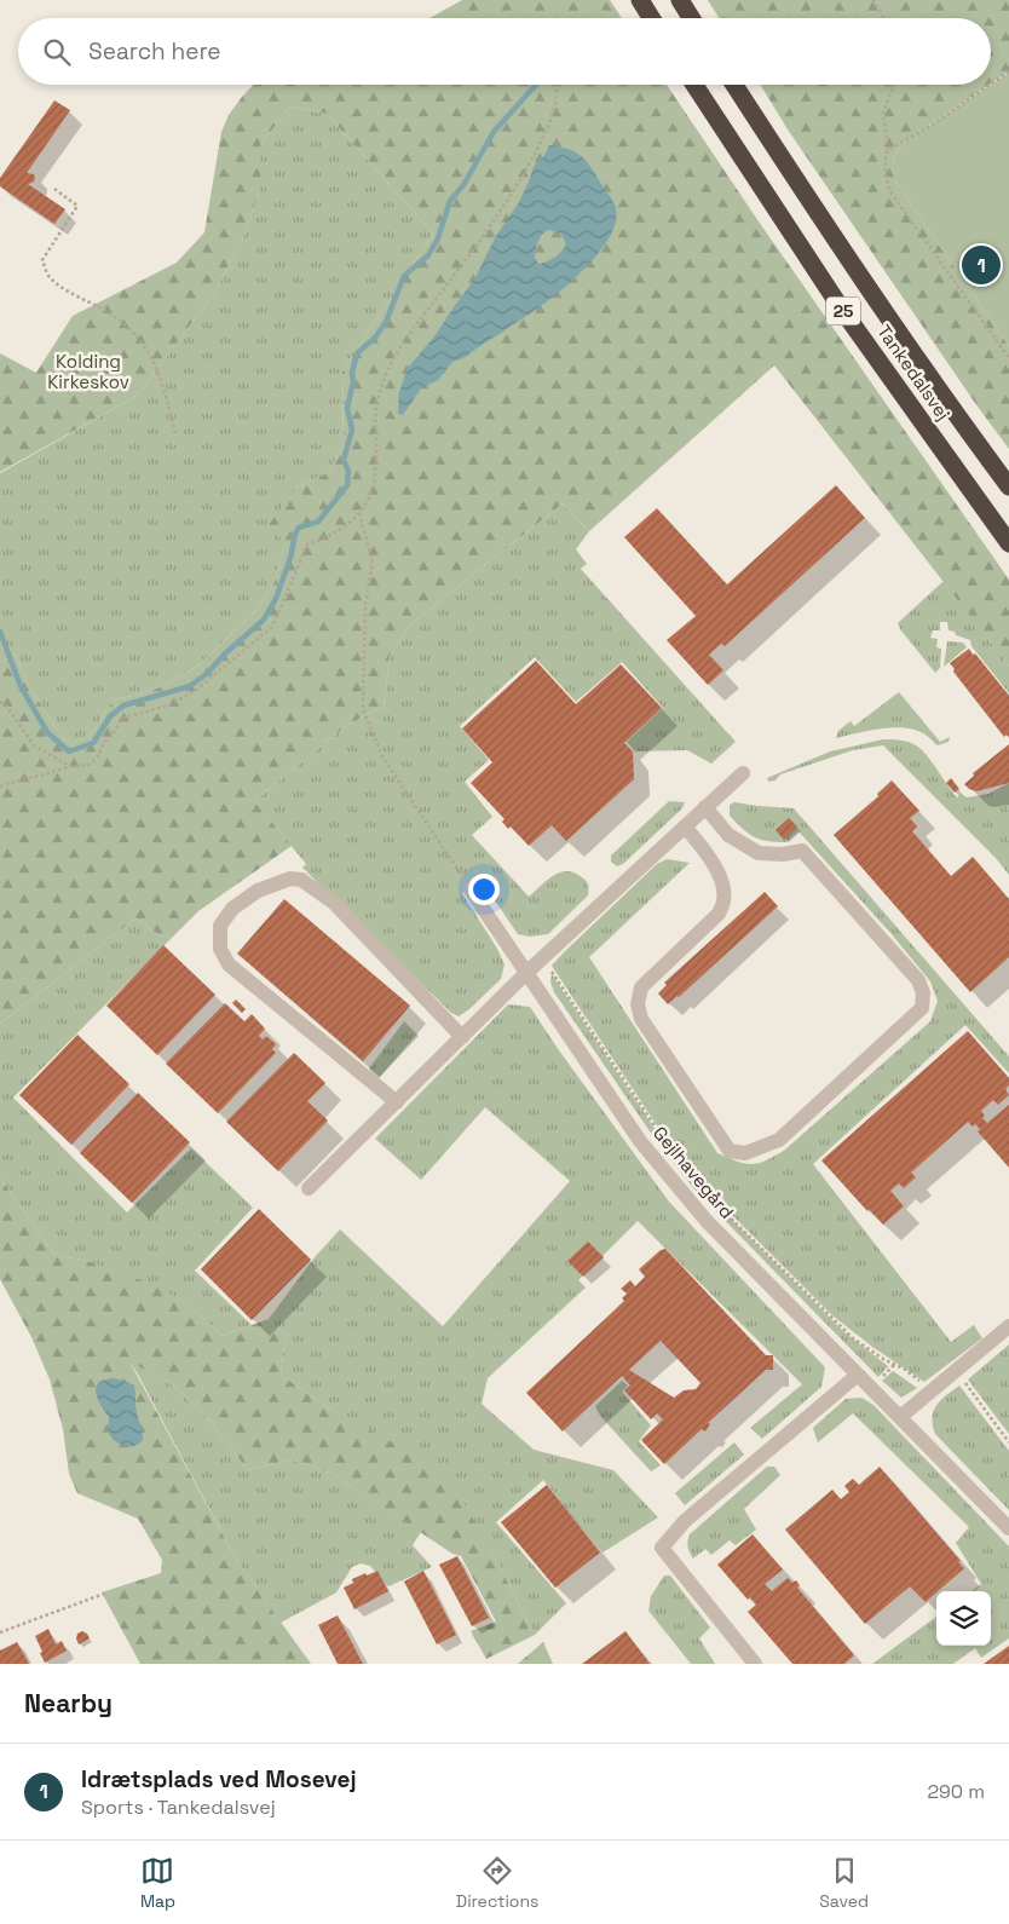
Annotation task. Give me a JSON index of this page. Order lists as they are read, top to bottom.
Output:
{
  "streets": {
    "highway": ["25", "Tankedalsvej"],
    "street": ["Gejlhavegård"]
  },
  "parks": ["Kolding Kirkeskov"],
  "page": {
    "search": "Search here",
    "pins": "1",
    "heading": "Nearby",
    "list": [
      {
        "mark": "1",
        "name": "Idrætsplads ved Mosevej",
        "note": "Sports · Tankedalsvej",
        "value": "290 m"
      }
    ],
    "nav": ["Map", "Directions", "Saved"]
  }
}
